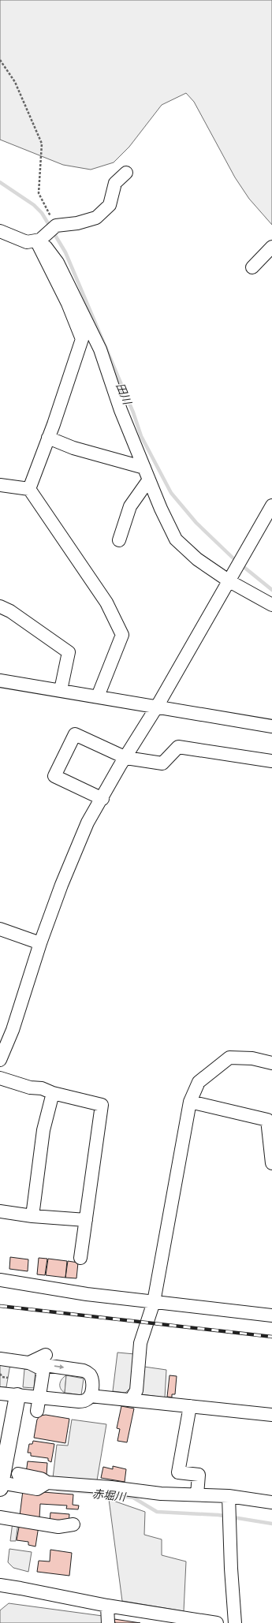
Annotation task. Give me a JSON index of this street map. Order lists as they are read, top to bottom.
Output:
{
  "water": ["田川", "赤堀川"]
}
